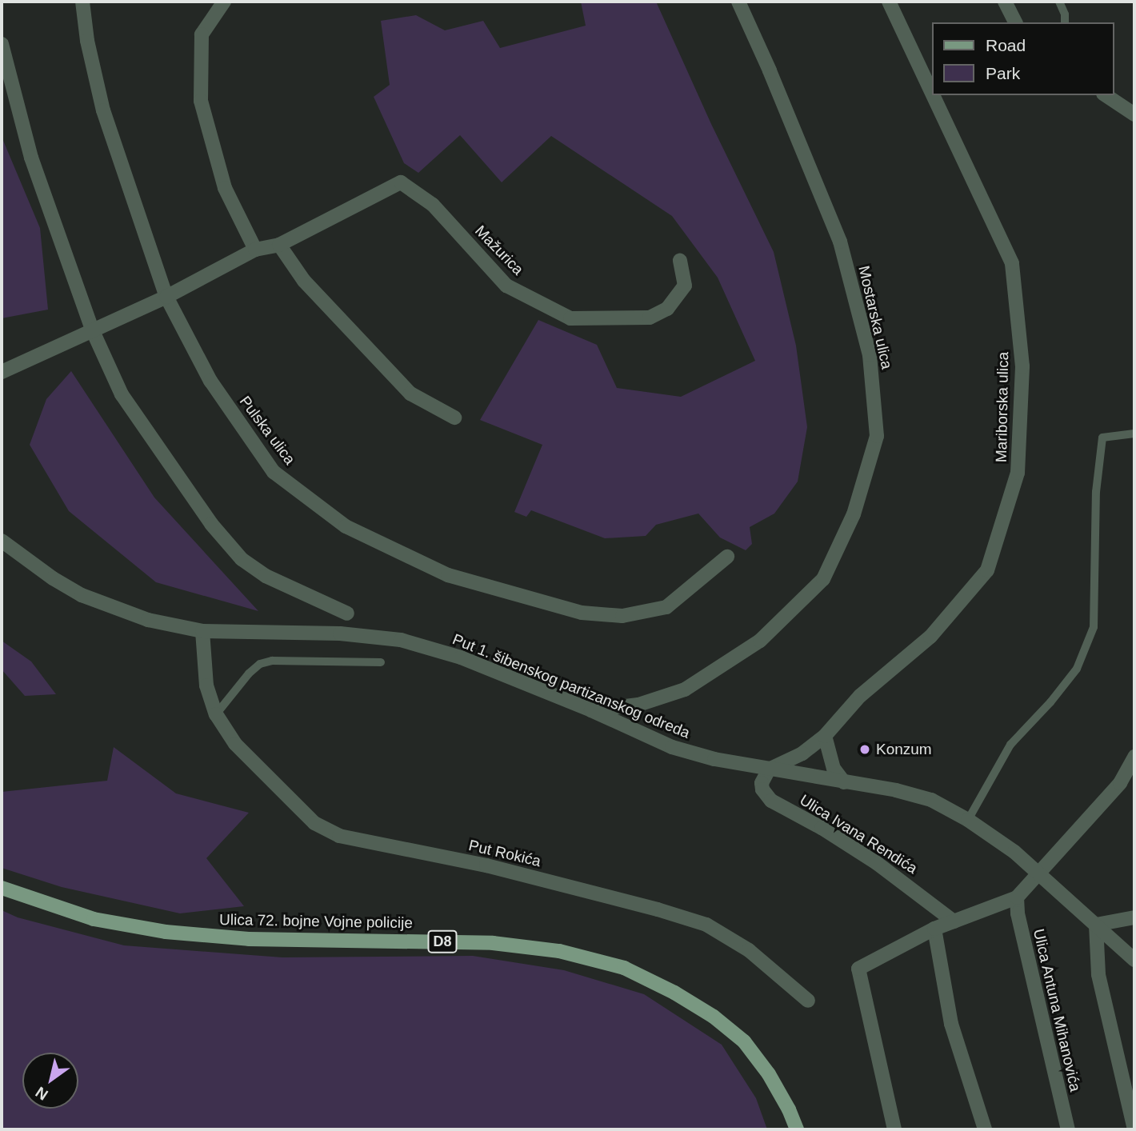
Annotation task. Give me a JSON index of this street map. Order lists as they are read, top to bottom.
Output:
{
  "streets": {
    "main road": ["Ulica 72. bojne Vojne policije", "D8"],
    "street": [
      "Mažurica",
      "Mostarska ulica",
      "Mariborska ulica",
      "Pulska ulica",
      "Put 1. šibenskog partizanskog odreda",
      "Ulica Ivana Rendića",
      "Put Rokića",
      "Ulica Antuna Mihanovića"
    ]
  },
  "crossings": [
    ["Mažurica", "Pulska ulica"],
    ["Mostarska ulica", "Put 1. šibenskog partizanskog odreda"],
    ["Mariborska ulica", "Put 1. šibenskog partizanskog odreda"],
    ["Mariborska ulica", "Ulica Ivana Rendića"],
    ["Put 1. šibenskog partizanskog odreda", "Ulica Ivana Rendića"],
    ["Put 1. šibenskog partizanskog odreda", "Put Rokića"]
  ],
  "places": ["Konzum"],
  "legend": ["Road", "Park"],
  "north": "bottom left"
}
